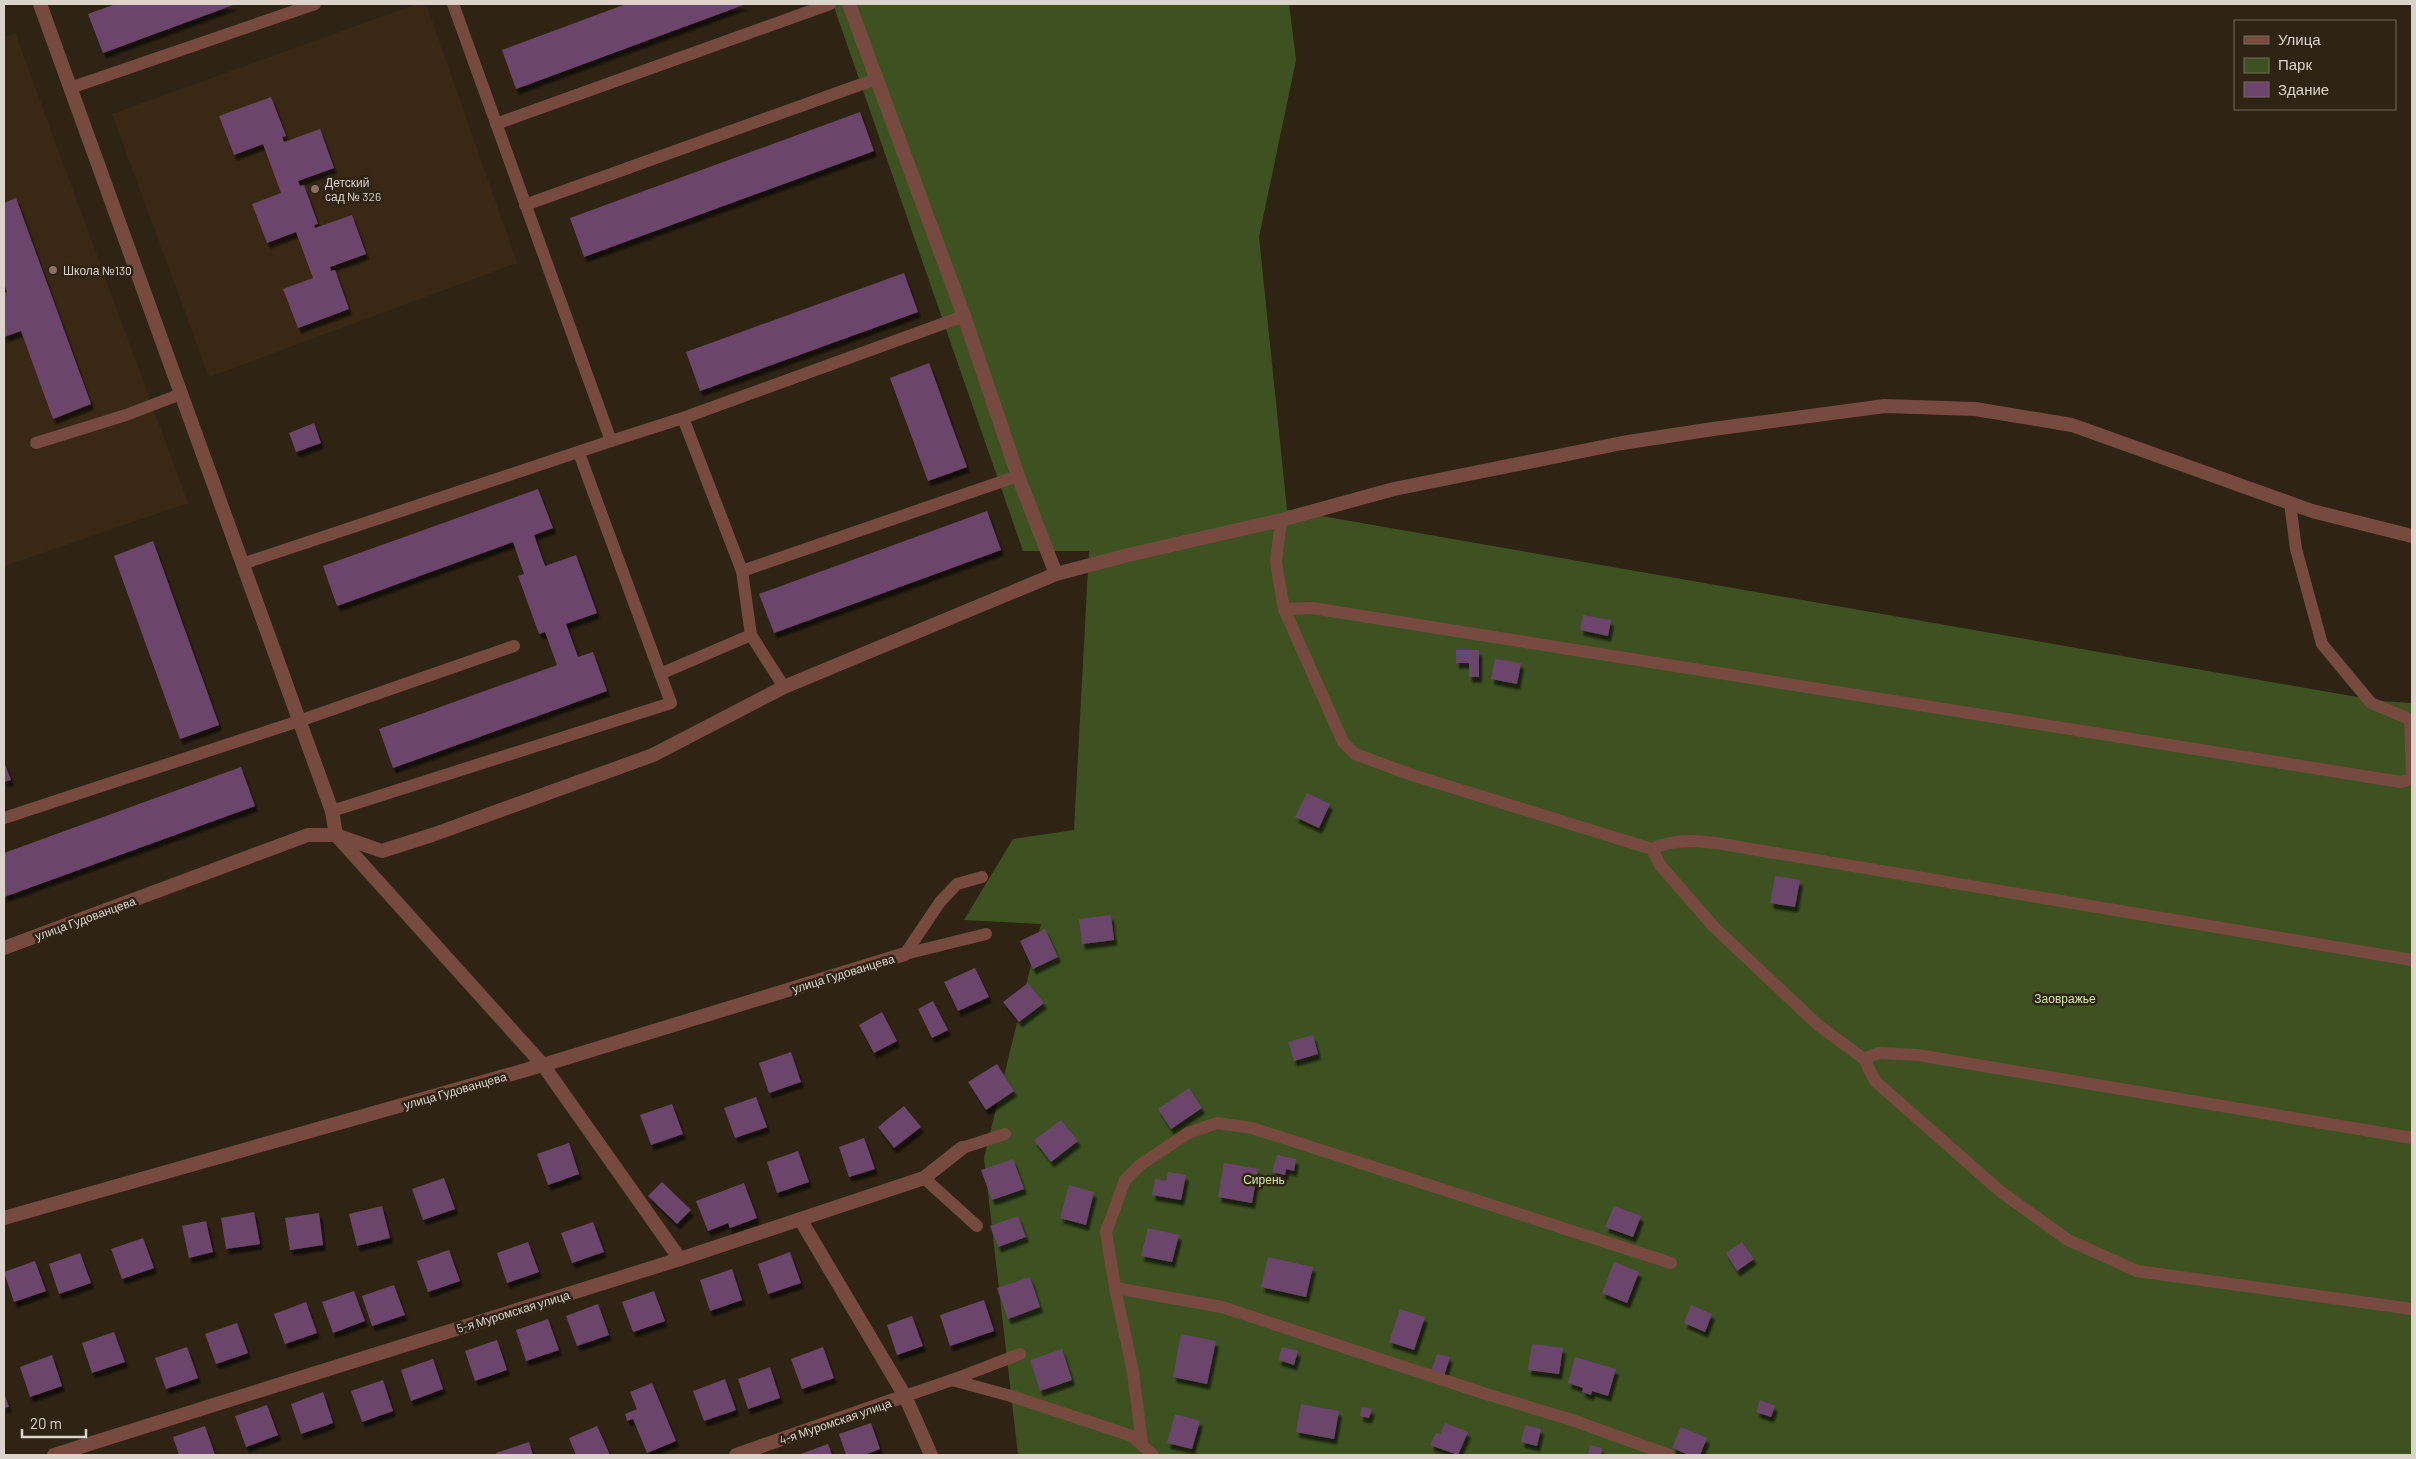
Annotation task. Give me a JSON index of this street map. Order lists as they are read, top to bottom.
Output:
{
  "streets": {
    "street": ["улица Гудованцева", "5-я Муромская улица", "4-я Муромская улица"]
  },
  "parks": ["Заовражье", "Сирень"],
  "places": ["Детский сад № 326", "Школа №130"],
  "legend": ["Улица", "Парк", "Здание"],
  "scale_bar": "20 m"
}
